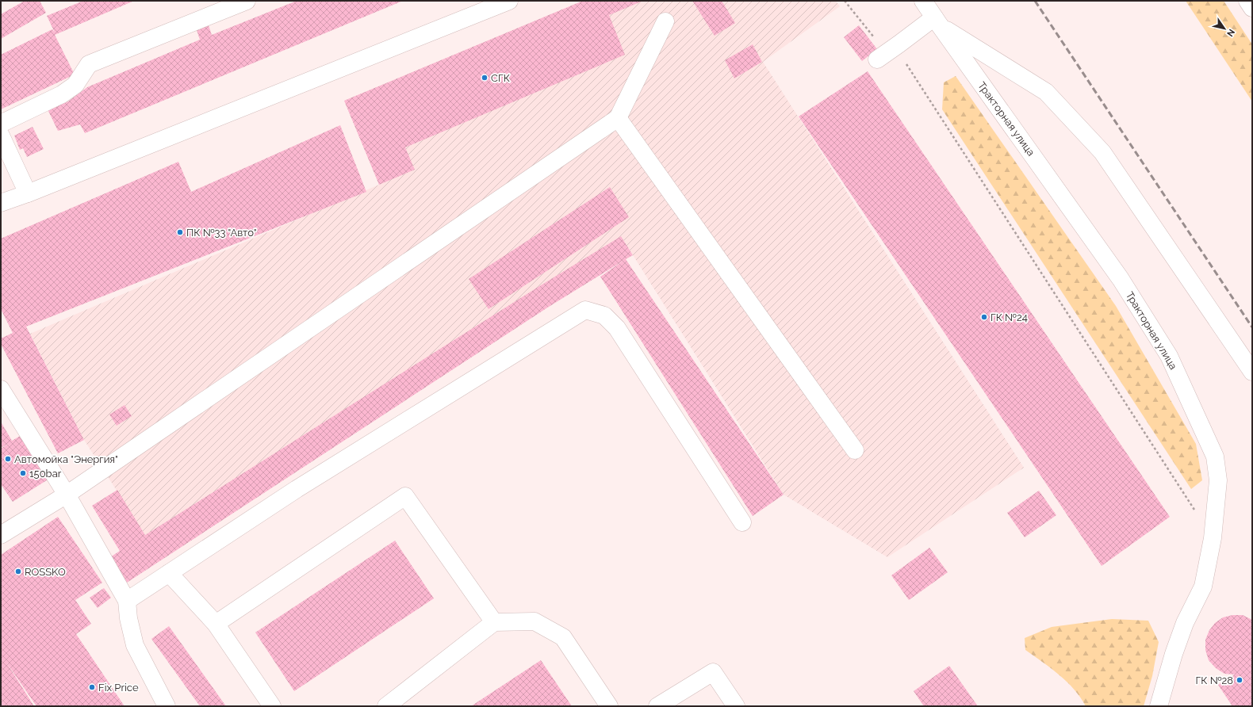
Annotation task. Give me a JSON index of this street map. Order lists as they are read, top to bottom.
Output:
{
  "streets": {
    "street": ["Тракторная улица"]
  },
  "places": [
    "СГК",
    "ПК №33 \"Авто\"",
    "ГК №24",
    "Автомойка \"Энергия\"",
    "150bar",
    "ROSSKO",
    "ГК №28",
    "Fix Price"
  ],
  "north": "bottom right"
}
